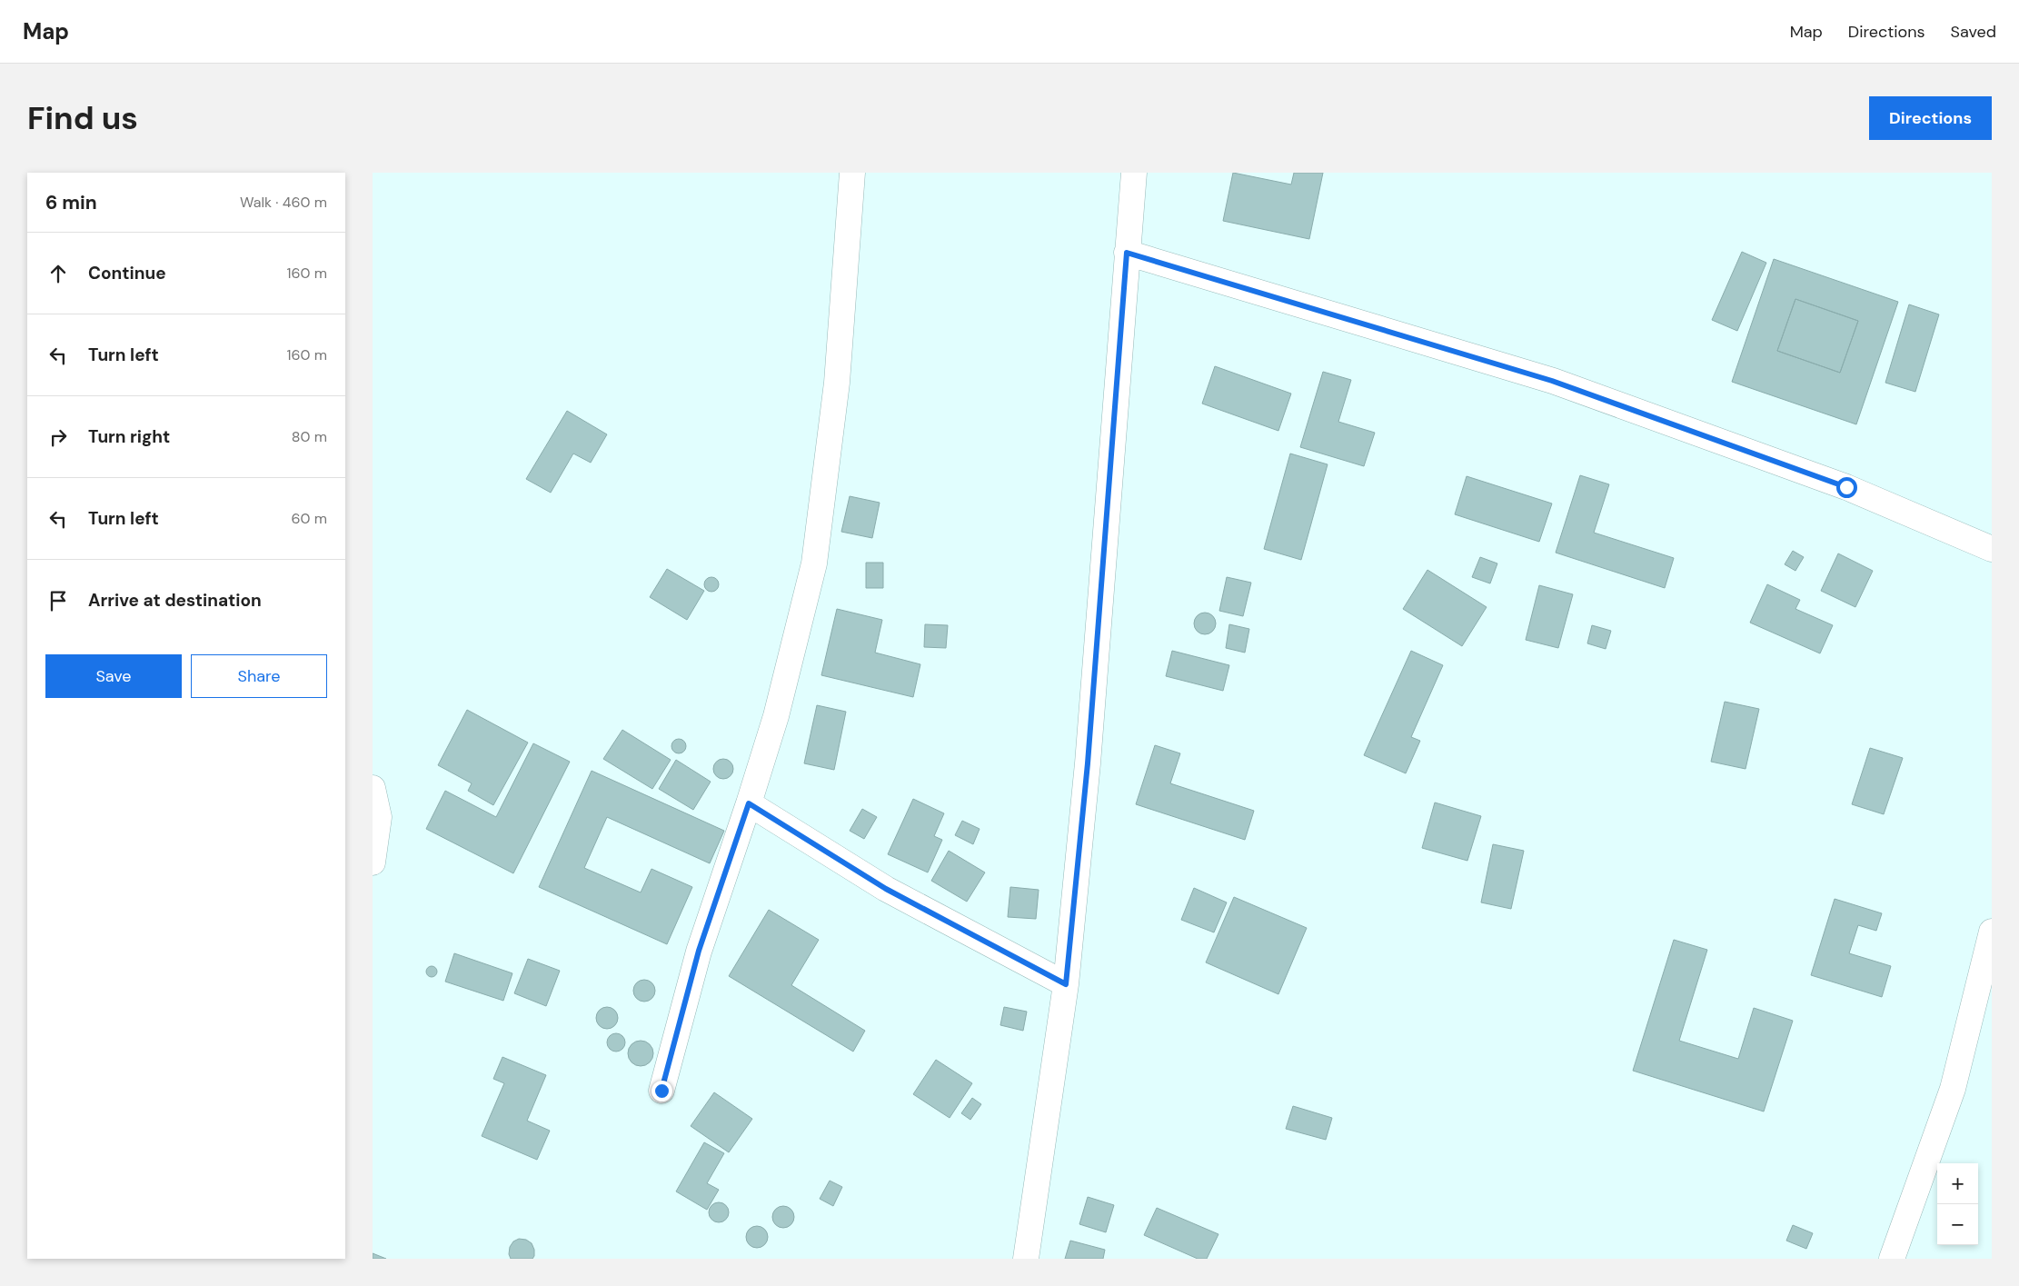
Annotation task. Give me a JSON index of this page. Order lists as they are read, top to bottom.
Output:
{
  "page": {
    "header": "Map",
    "nav": ["Map", "Directions", "Saved"],
    "buttons": [
      "Directions",
      ["Save", "Share"]
    ],
    "title": "Find us",
    "heading": ["6 min", "Walk · 460 m"],
    "list": [
      ["Continue", "160 m"],
      ["Turn left", "160 m"],
      ["Turn right", "80 m"],
      ["Turn left", "60 m"],
      "Arrive at destination"
    ],
    "map_buttons": ["+", "−"]
  }
}
